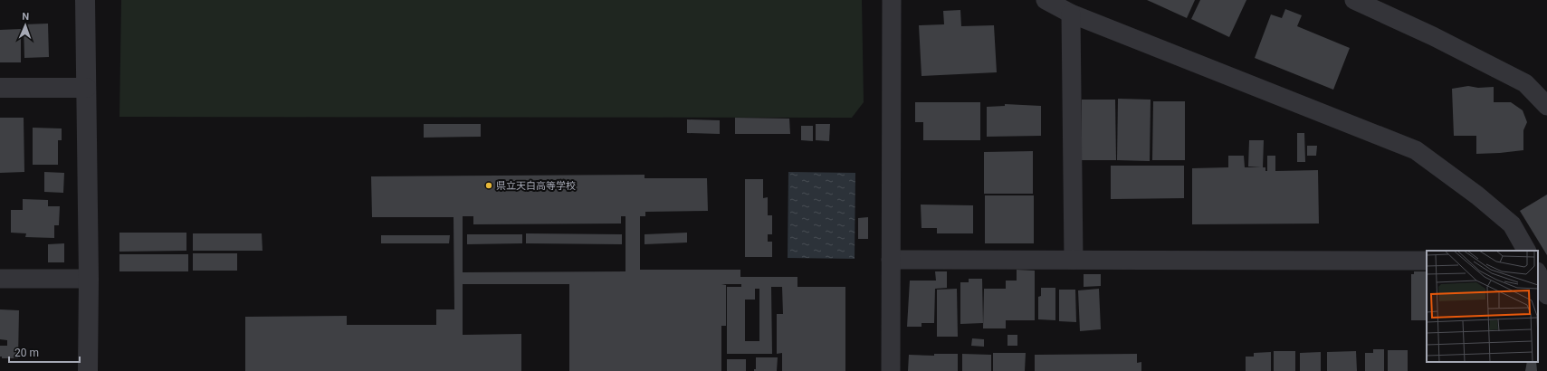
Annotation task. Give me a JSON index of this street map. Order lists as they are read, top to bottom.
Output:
{
  "places": ["県立天白高等学校"],
  "scale_bar": "20 m",
  "north": "top"
}
